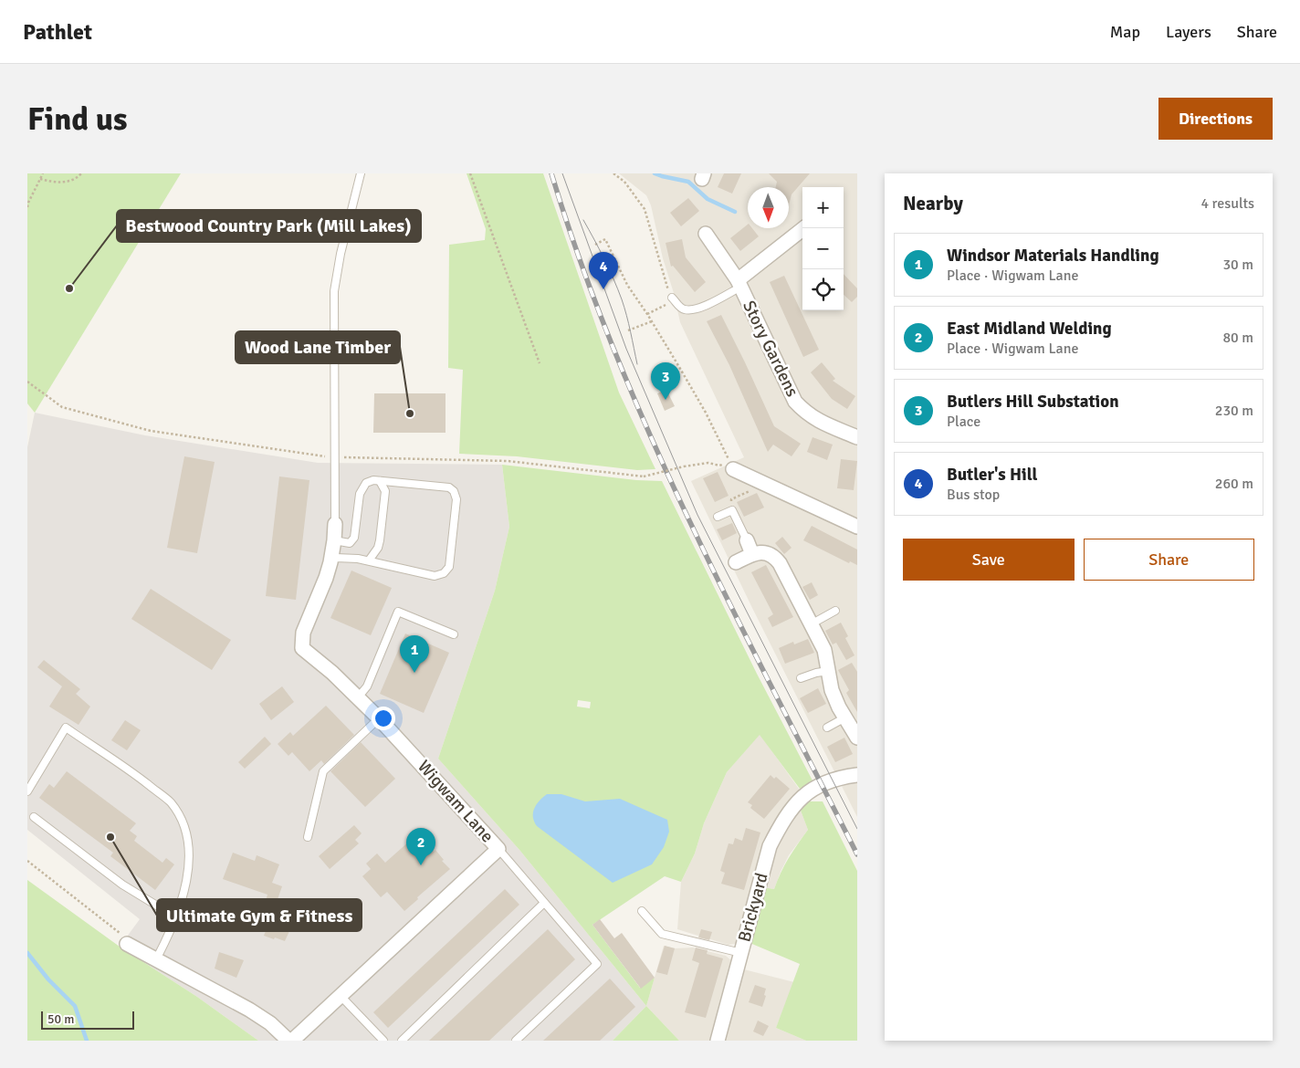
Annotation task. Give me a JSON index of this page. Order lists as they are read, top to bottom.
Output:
{
  "streets": {
    "street": ["Story Gardens", "Wigwam Lane", "Brickyard"]
  },
  "places": ["Bestwood Country Park (Mill Lakes)", "Wood Lane Timber", "Ultimate Gym & Fitness"],
  "scale_bar": "50 m",
  "north": "bottom",
  "page": {
    "header": "Pathlet",
    "nav": ["Map", "Layers", "Share"],
    "buttons": [
      "Directions",
      ["Save", "Share"]
    ],
    "title": "Find us",
    "heading": ["Nearby", "4 results"],
    "map_buttons": ["+", "−"],
    "list": [
      {
        "mark": "1",
        "name": "Windsor Materials Handling",
        "note": "Place · Wigwam Lane",
        "value": "30 m"
      },
      {
        "mark": "2",
        "name": "East Midland Welding",
        "note": "Place · Wigwam Lane",
        "value": "80 m"
      },
      {
        "mark": "3",
        "name": "Butlers Hill Substation",
        "note": "Place",
        "value": "230 m"
      },
      {
        "mark": "4",
        "name": "Butler's Hill",
        "note": "Bus stop",
        "value": "260 m"
      }
    ],
    "pins": [
      "4",
      "3",
      "1",
      "2"
    ],
    "scale": "50 m"
  }
}
